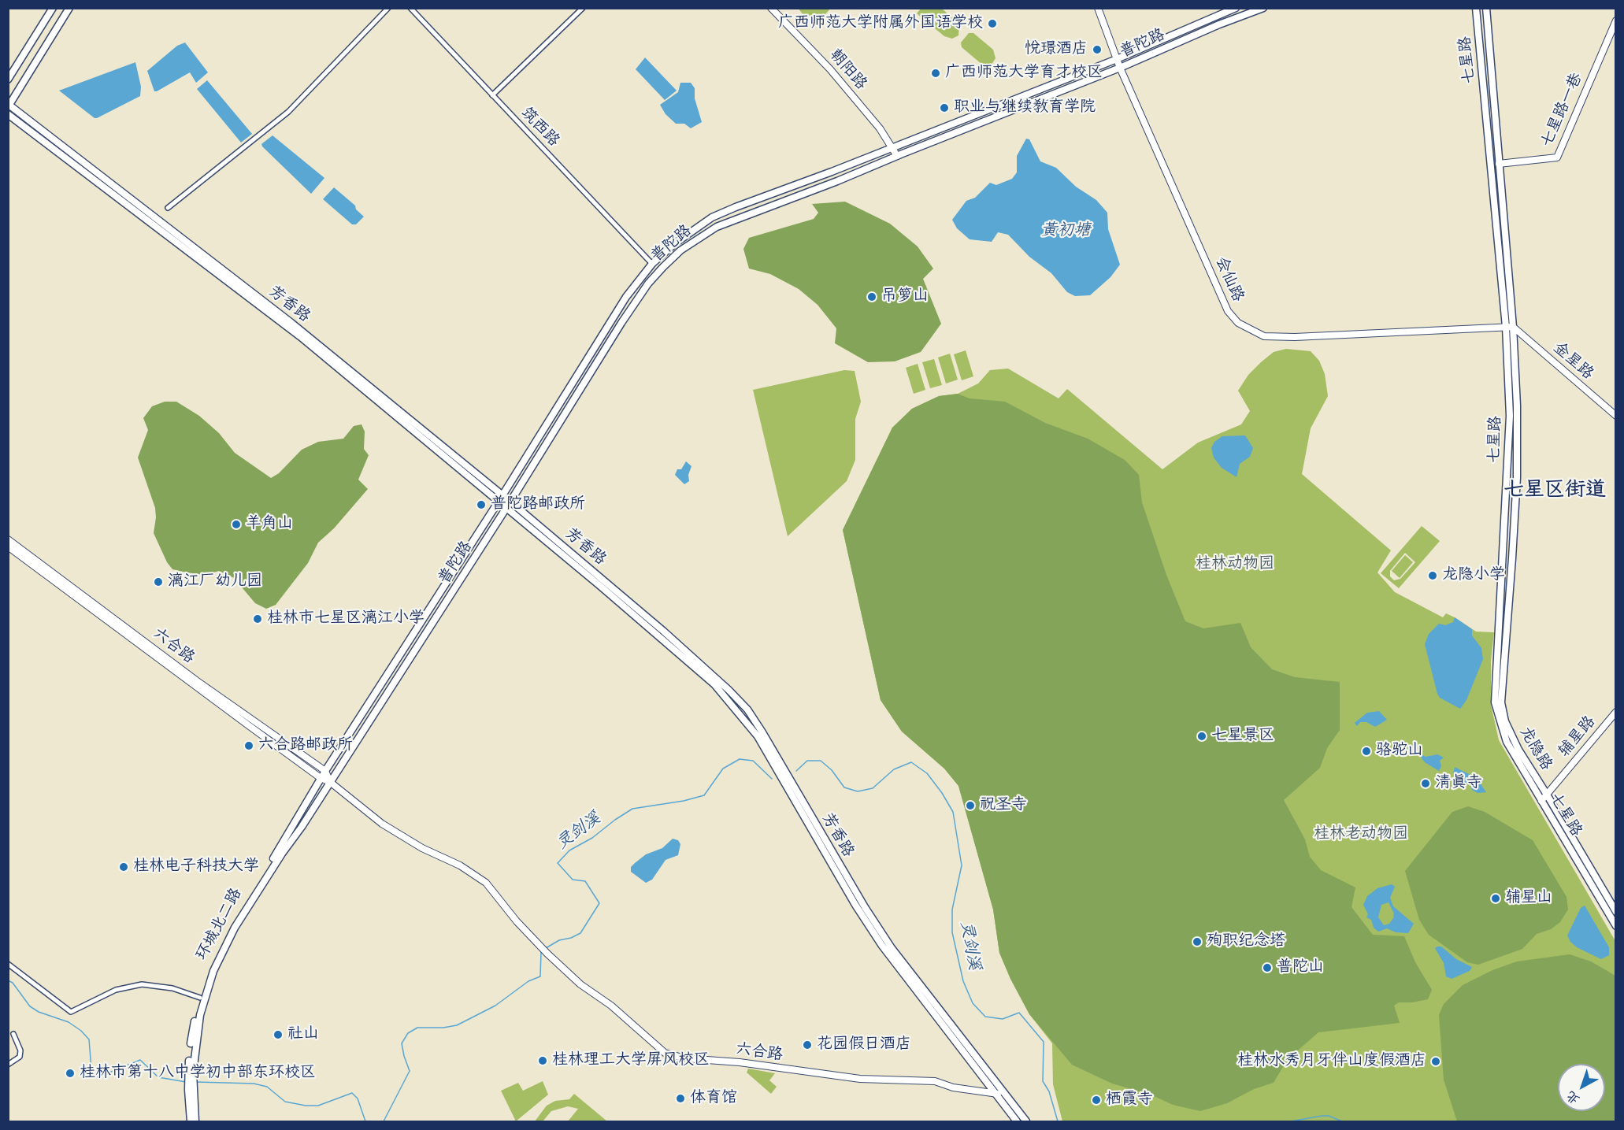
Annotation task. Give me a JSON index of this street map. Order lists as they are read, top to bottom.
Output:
{
  "streets": {
    "main road": [
      "普陀路",
      "七星路",
      "芳香路",
      "龙隐路",
      "环城北二路"
    ],
    "street": [
      "朝阳路",
      "七星路一巷",
      "筑西路",
      "会仙路",
      "金星路",
      "六合路",
      "辅星路"
    ]
  },
  "crossings": [
    ["普陀路", "朝阳路"],
    ["普陀路", "筑西路"],
    ["普陀路", "会仙路"],
    ["普陀路", "芳香路"],
    ["普陀路", "六合路"],
    ["普陀路", "环城北二路"],
    ["七星路", "七星路一巷"],
    ["七星路", "会仙路"],
    ["七星路", "金星路"],
    ["七星路", "辅星路"],
    ["七星路", "龙隐路"],
    ["会仙路", "金星路"],
    ["芳香路", "六合路"],
    ["六合路", "环城北二路"],
    ["辅星路", "龙隐路"]
  ],
  "districts": ["七星区街道"],
  "water": ["黄初塘", "灵剑溪"],
  "parks": ["桂林动物园", "桂林老动物园"],
  "places": [
    "广西师范大学附属外国语学校",
    "悦璟酒店",
    "广西师范大学育才校区",
    "职业与继续教育学院",
    "吊箩山",
    "普陀路邮政所",
    "羊角山",
    "龙隐小学",
    "漓江厂幼儿园",
    "桂林市七星区漓江小学",
    "七星景区",
    "六合路邮政所",
    "骆驼山",
    "清真寺",
    "祝圣寺",
    "桂林电子科技大学",
    "辅星山",
    "殉职纪念塔",
    "普陀山",
    "社山",
    "花园假日酒店",
    "桂林理工大学屏风校区",
    "桂林水秀月牙伴山度假酒店",
    "桂林市第十八中学初中部东环校区",
    "体育馆",
    "栖霞寺"
  ],
  "north": "bottom left"
}
